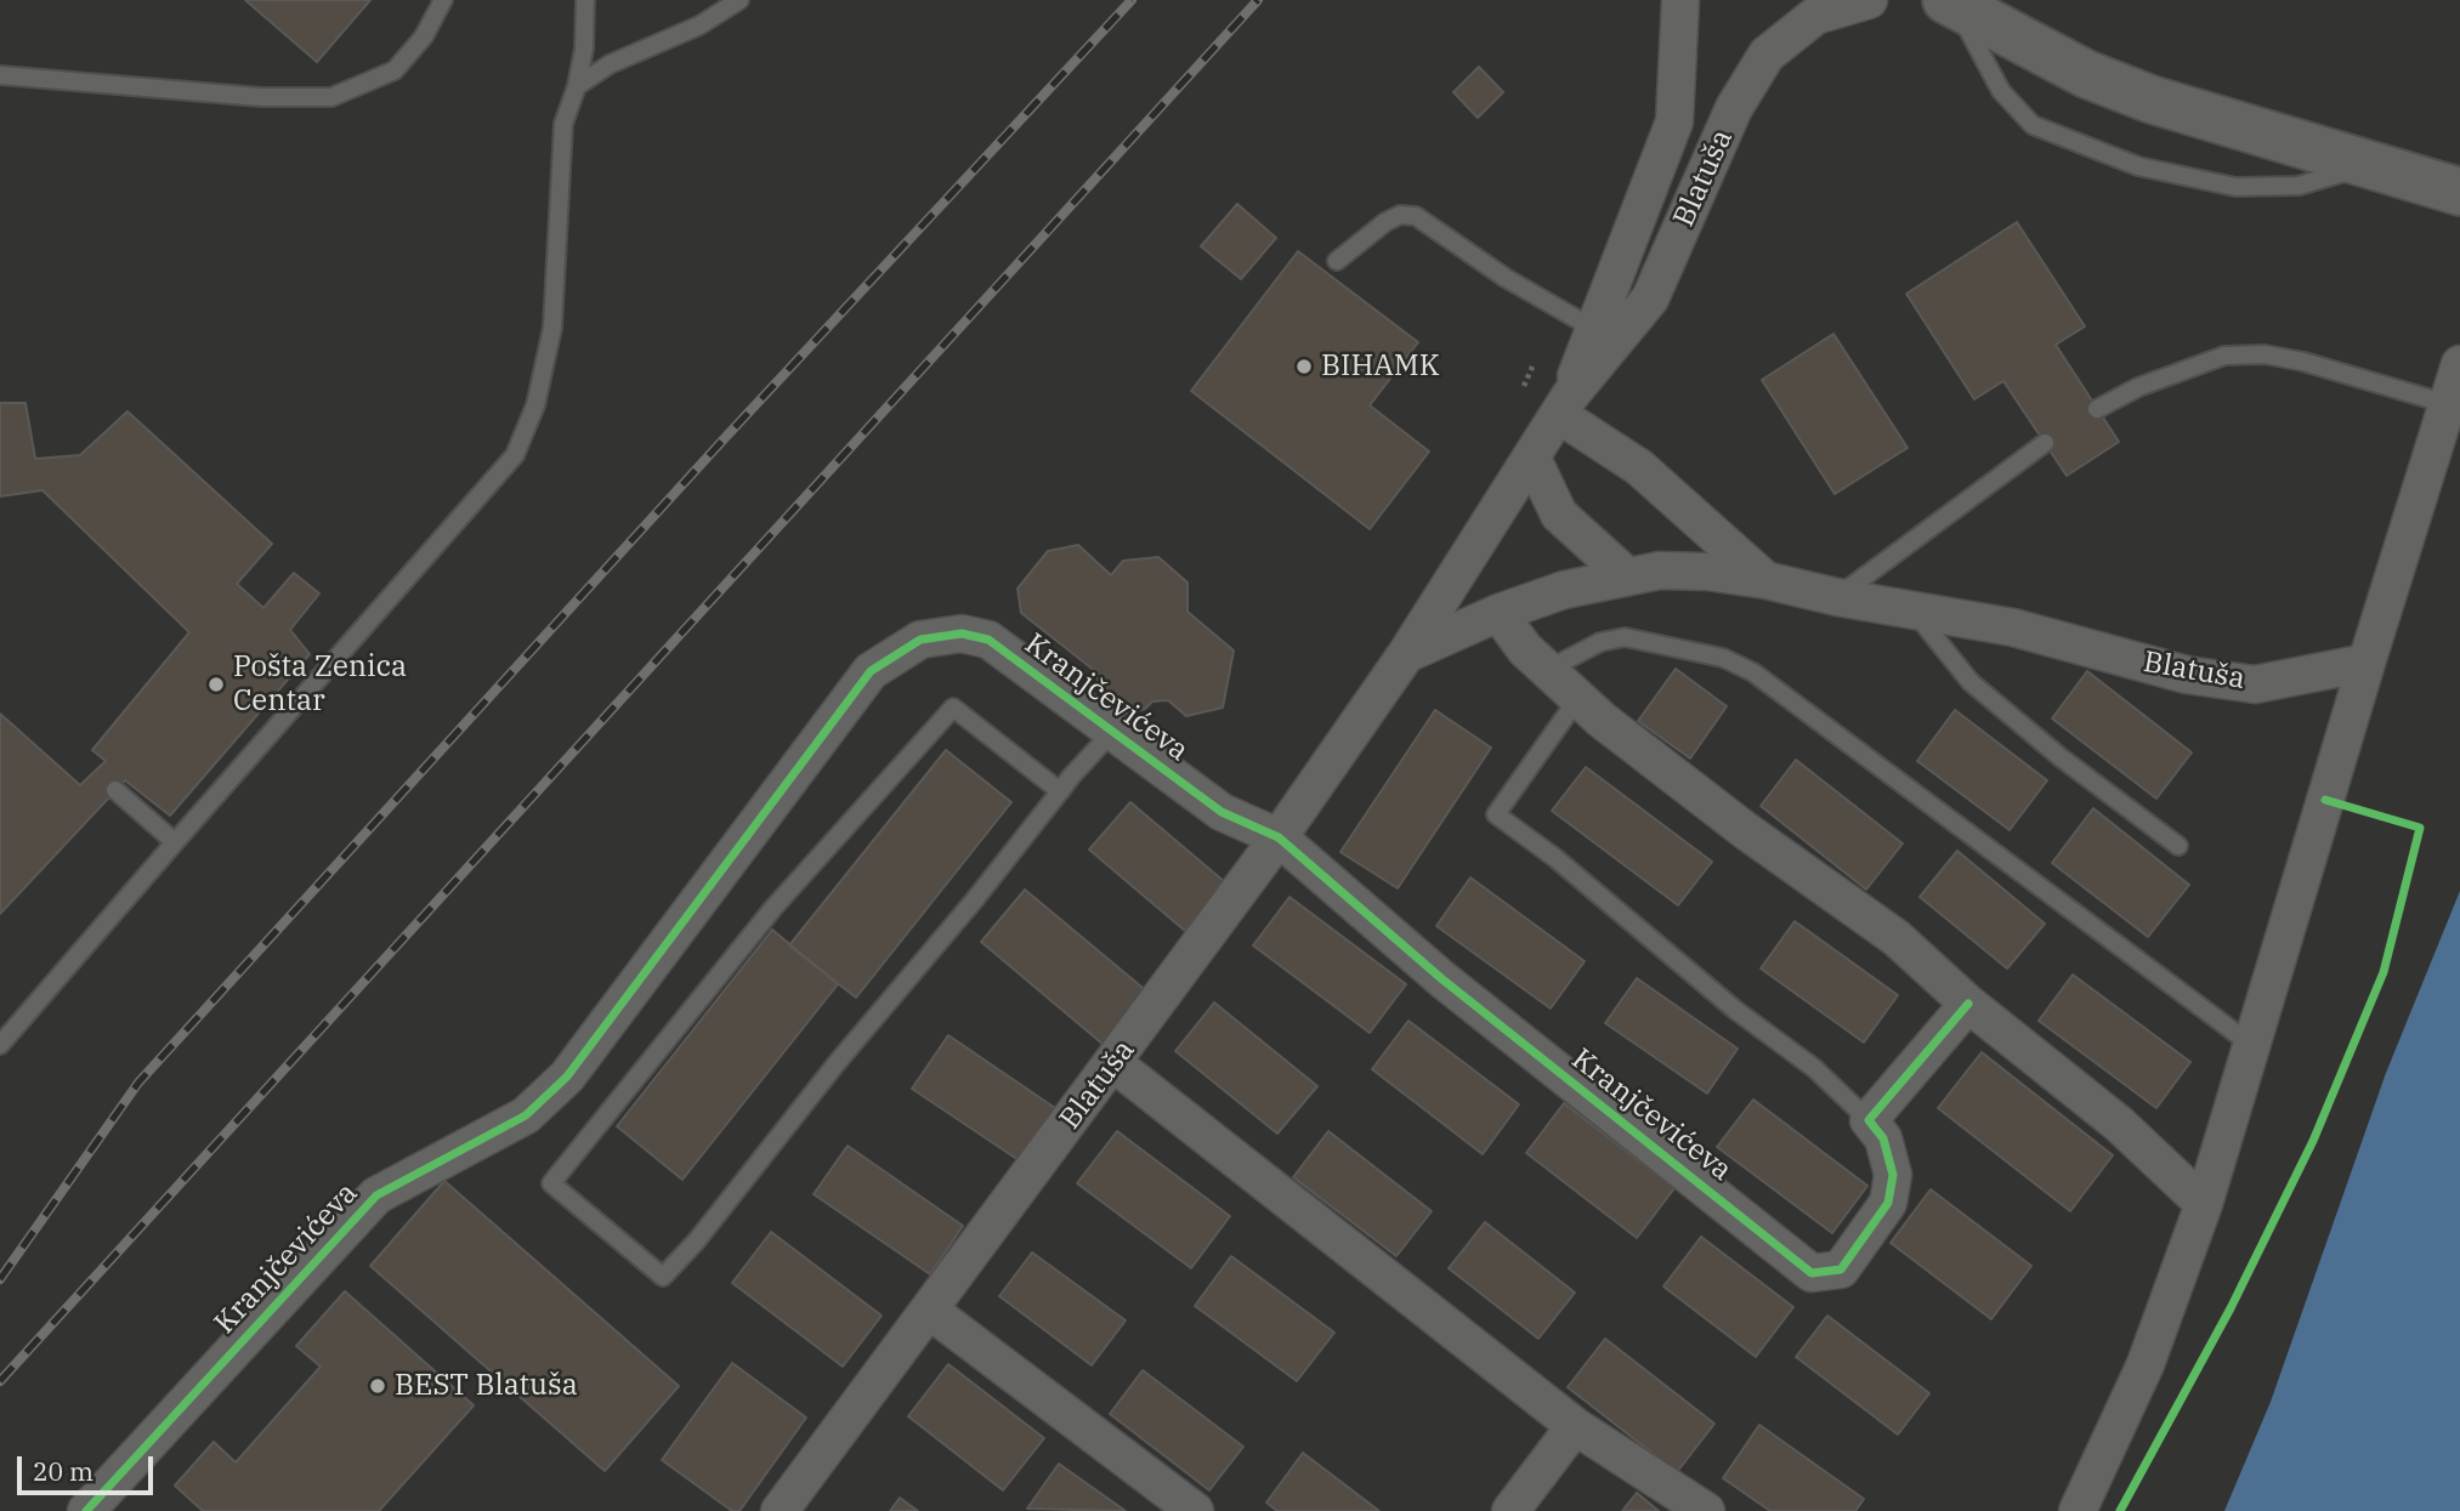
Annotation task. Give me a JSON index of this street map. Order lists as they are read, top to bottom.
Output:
{
  "streets": {
    "street": ["Blatuša", "Kranjčevićeva"]
  },
  "crossings": [
    ["Blatuša", "Kranjčevićeva"]
  ],
  "places": ["BIHAMK", "Pošta Zenica Centar", "BEST Blatuša"],
  "scale_bar": "20 m"
}
